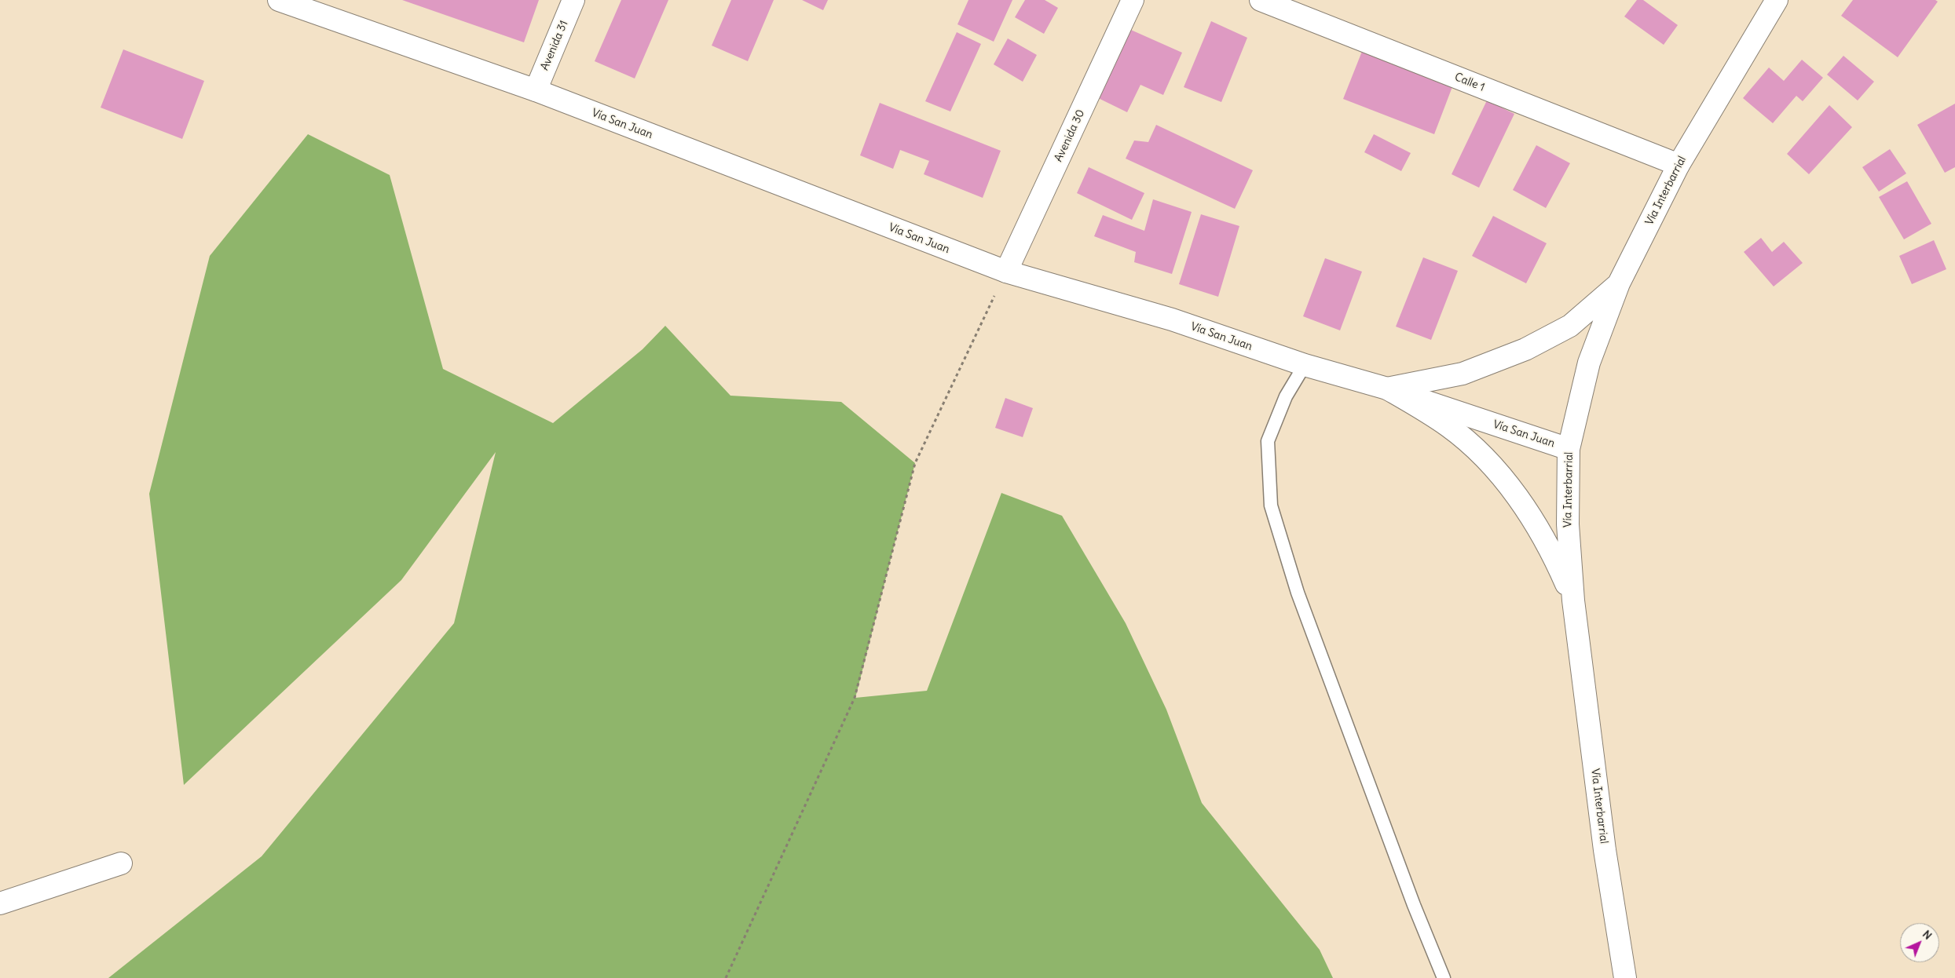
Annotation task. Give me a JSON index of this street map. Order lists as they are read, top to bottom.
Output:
{
  "streets": {
    "street": [
      "Avenida 31",
      "Calle 1",
      "Vía San Juan",
      "Avenida 30",
      "Vía Interbarrial"
    ]
  },
  "crossings": [
    ["Avenida 31", "Vía San Juan"],
    ["Calle 1", "Vía Interbarrial"],
    ["Vía San Juan", "Avenida 30"],
    ["Vía San Juan", "Vía Interbarrial"]
  ],
  "north": "top right"
}
